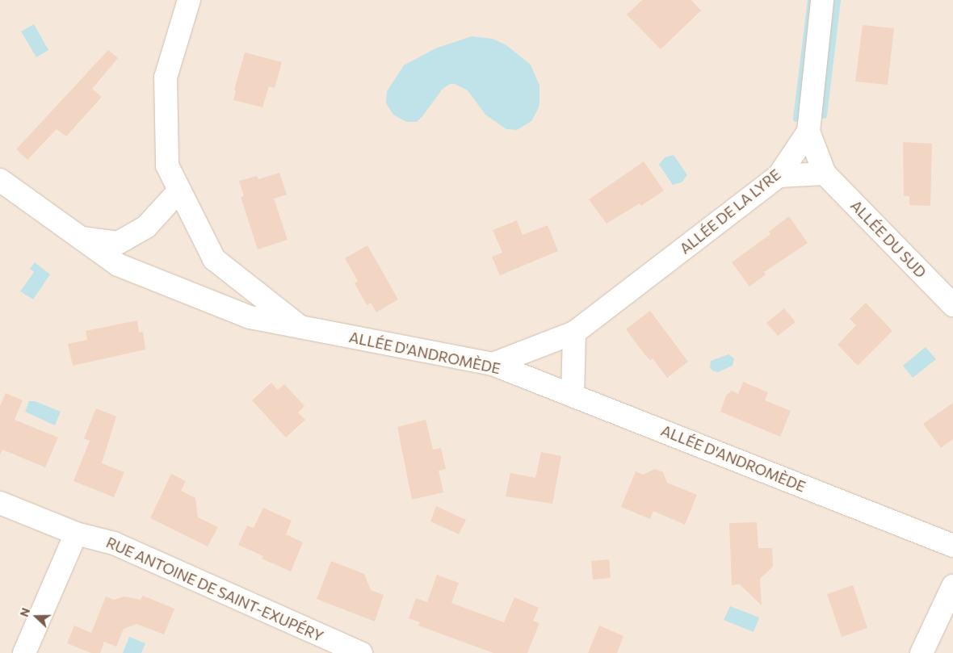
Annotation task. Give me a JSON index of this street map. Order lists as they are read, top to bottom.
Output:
{
  "streets": {
    "street": [
      "ALLÉE DE LA LYRE",
      "ALLÉE DU SUD",
      "ALLÉE D'ANDROMÈDE",
      "RUE ANTOINE DE SAINT-EXUPÉRY"
    ]
  },
  "crossings": [
    ["ALLÉE DE LA LYRE", "ALLÉE DU SUD"],
    ["ALLÉE DE LA LYRE", "ALLÉE D'ANDROMÈDE"]
  ],
  "north": "left"
}
